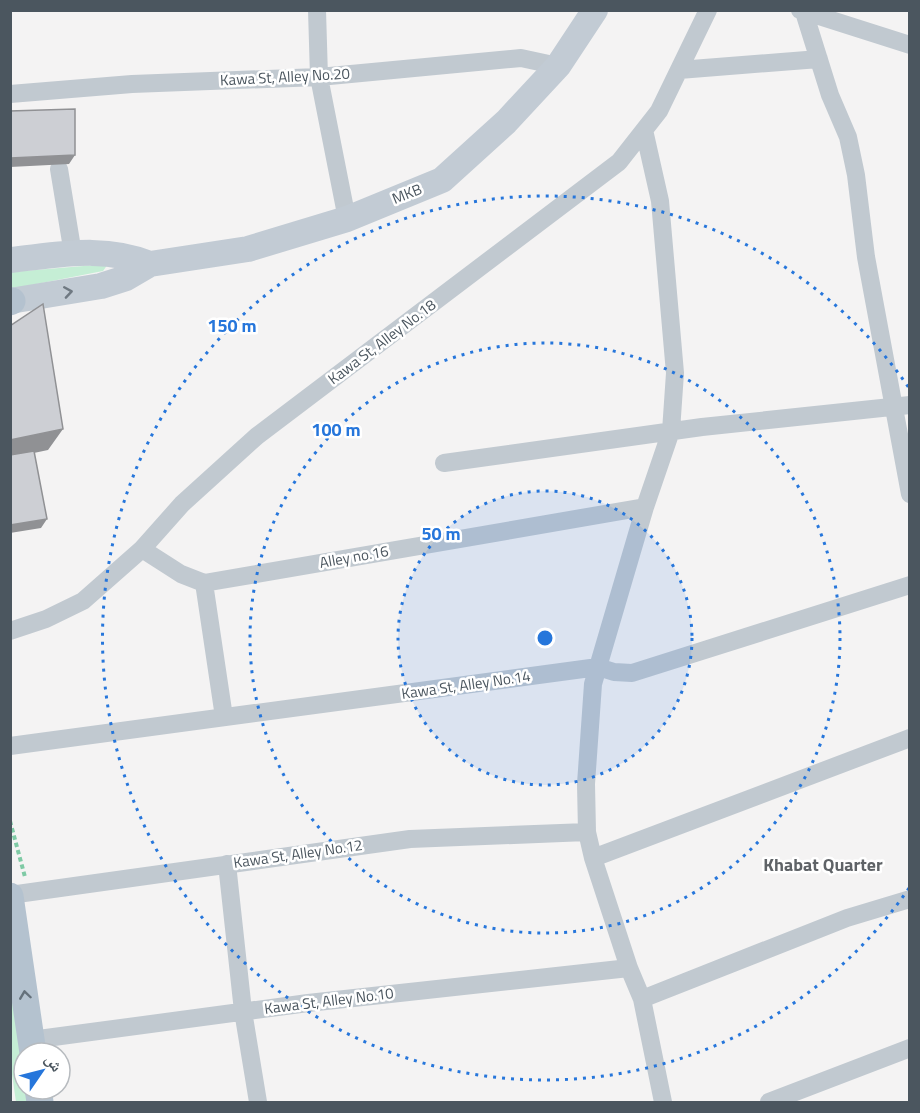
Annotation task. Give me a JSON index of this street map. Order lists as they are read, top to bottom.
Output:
{
  "streets": {
    "main road": ["MKB"],
    "street": [
      "Kawa St, Alley No.20",
      "Kawa St, Alley No.18",
      "Alley no.16",
      "Kawa St, Alley No.14",
      "Kawa St, Alley No.12",
      "Kawa St, Alley No.10"
    ]
  },
  "crossings": [
    ["Kawa St, Alley No.20", "MKB"]
  ],
  "districts": ["Khabat Quarter"],
  "north": "top right",
  "rings": ["150 m", "100 m", "50 m"]
}
